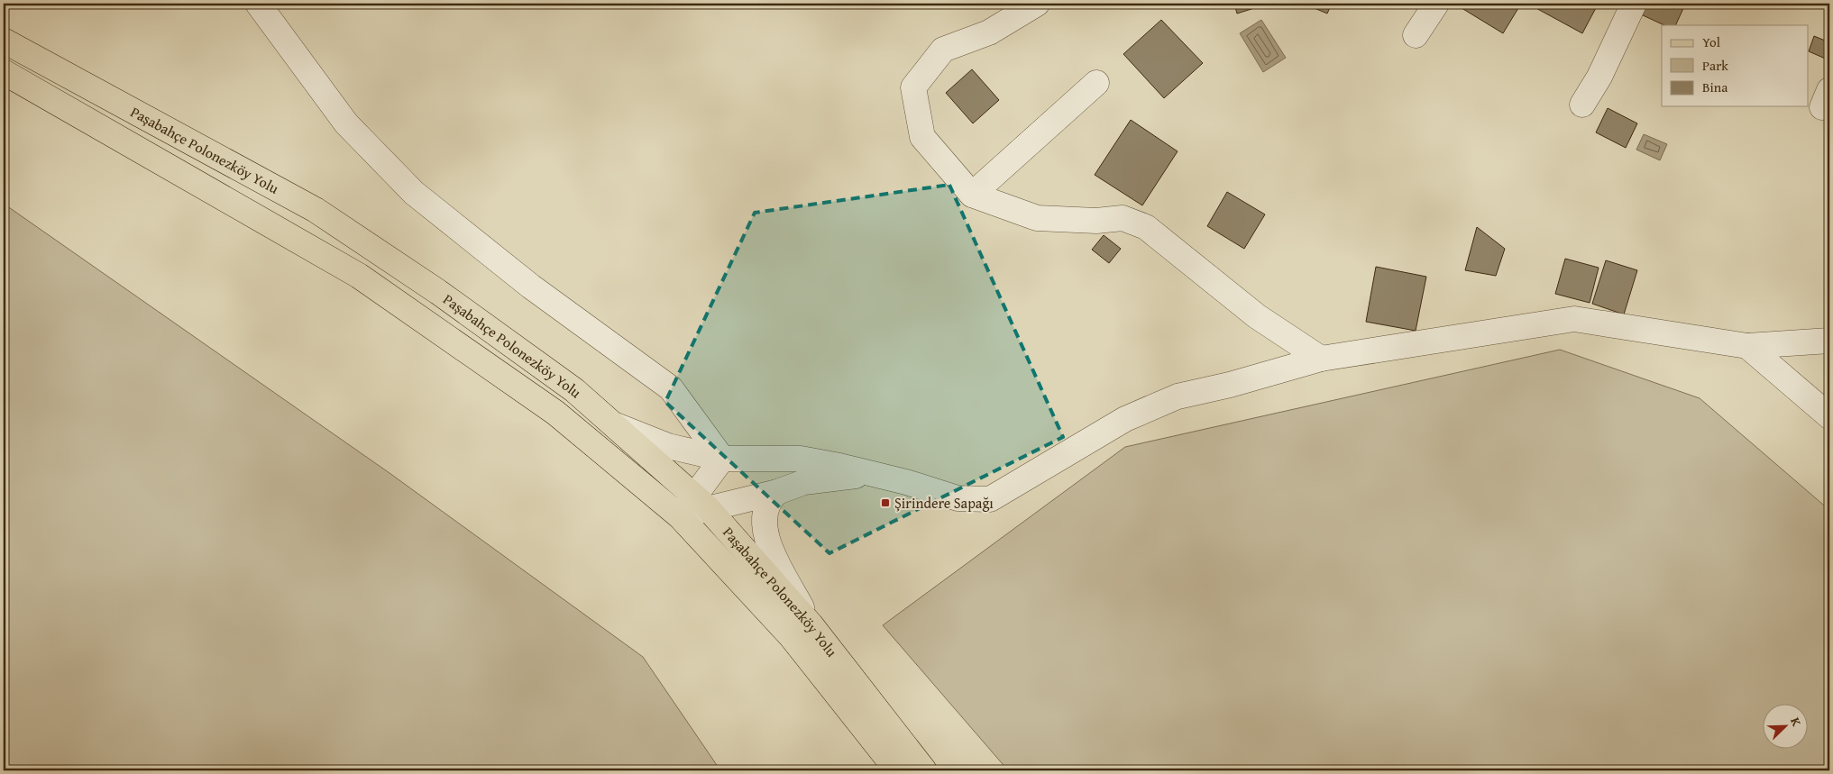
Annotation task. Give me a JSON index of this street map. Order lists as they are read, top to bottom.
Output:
{
  "streets": {
    "main road": ["Paşabahçe Polonezköy Yolu"]
  },
  "places": {
    "transit": ["Şirindere Sapağı"]
  },
  "legend": ["Yol", "Park", "Bina"],
  "north": "top right"
}
